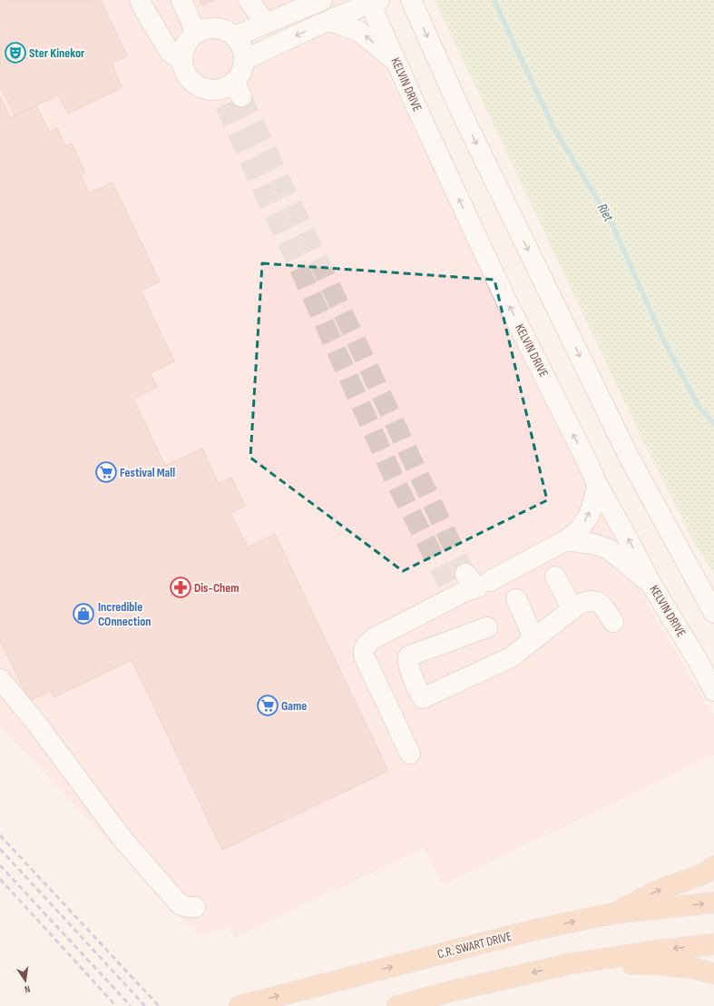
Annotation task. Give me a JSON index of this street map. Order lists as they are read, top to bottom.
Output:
{
  "streets": {
    "main road": ["C.R. SWART DRIVE"],
    "street": ["KELVIN DRIVE"]
  },
  "water": ["Riet"],
  "places": {
    "theatre": ["Ster Kinekor"],
    "supermarket": ["Festival Mall", "Game"],
    "pharmacy": ["Dis-Chem"],
    "shop": ["Incredible COnnection"]
  },
  "north": "bottom"
}
